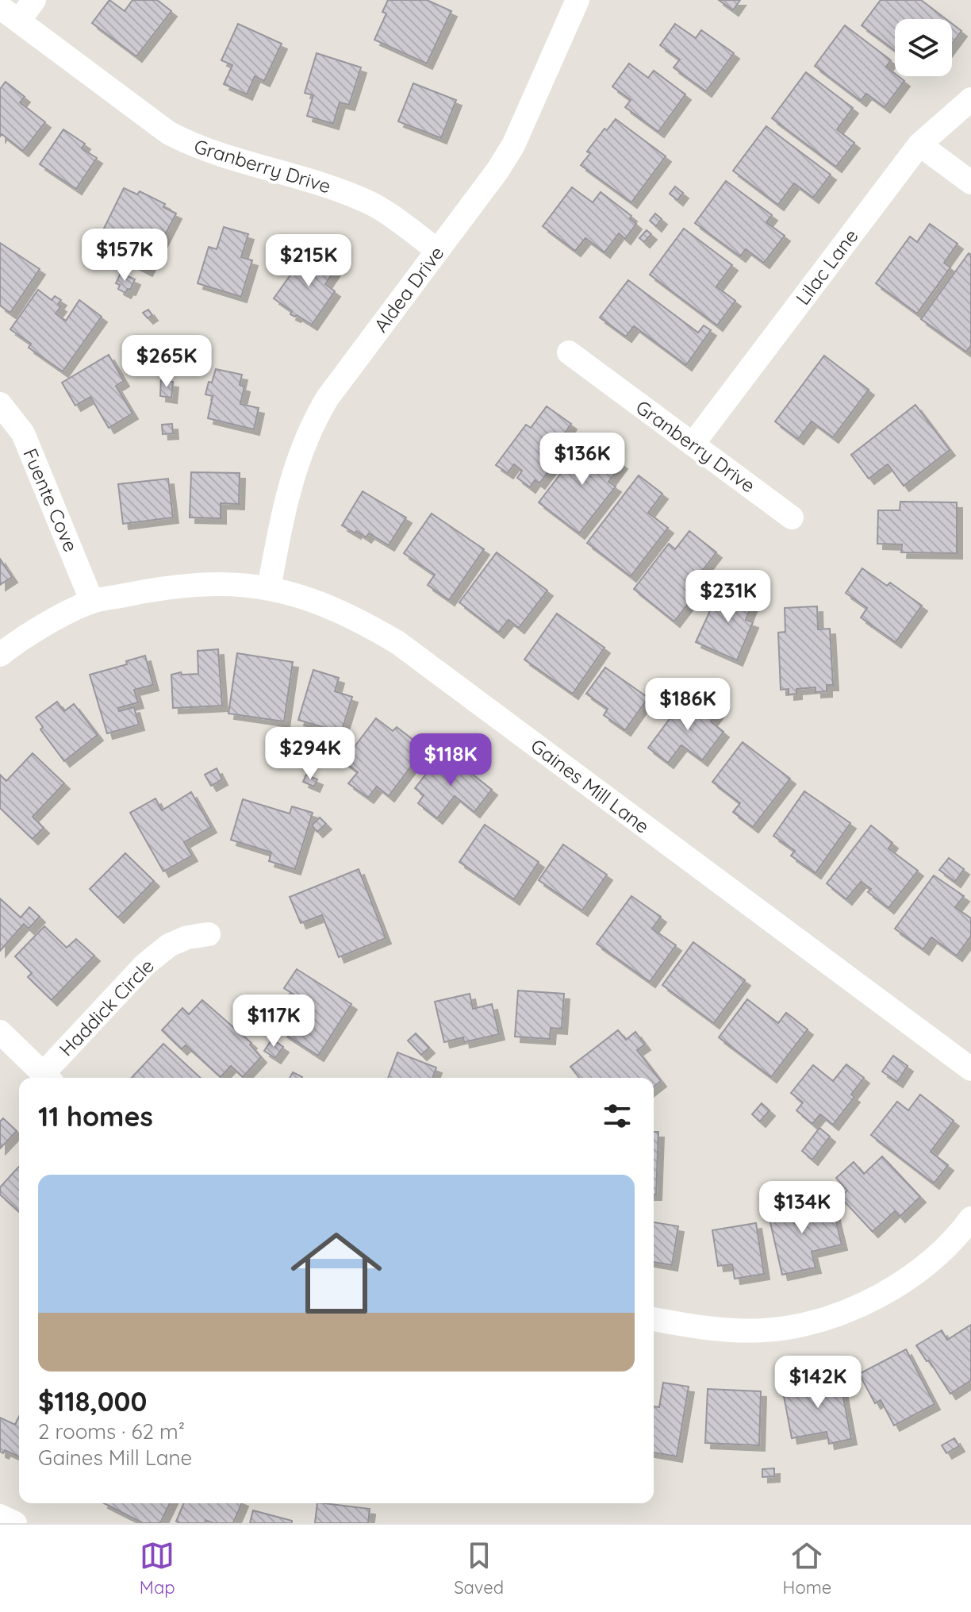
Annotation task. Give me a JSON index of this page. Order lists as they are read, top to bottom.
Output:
{
  "streets": {
    "street": [
      "Granberry Drive",
      "Lilac Lane",
      "Aldea Drive",
      "Fuente Cove",
      "Gaines Mill Lane",
      "Haddick Circle"
    ]
  },
  "crossings": [
    ["Granberry Drive", "Lilac Lane"],
    ["Granberry Drive", "Aldea Drive"],
    ["Aldea Drive", "Gaines Mill Lane"],
    ["Fuente Cove", "Gaines Mill Lane"]
  ],
  "page": {
    "price": [
      "$157K",
      "$215K",
      "$265K",
      "$136K",
      "$231K",
      "$186K",
      "$294K",
      "$118K",
      "$117K",
      "$134K",
      "$142K"
    ],
    "heading": "11 homes",
    "list": [
      {
        "name": "$118,000",
        "note": "2 rooms · 62 m² · Gaines Mill Lane"
      }
    ],
    "tabs": ["Map", "Saved", "Home"]
  }
}
